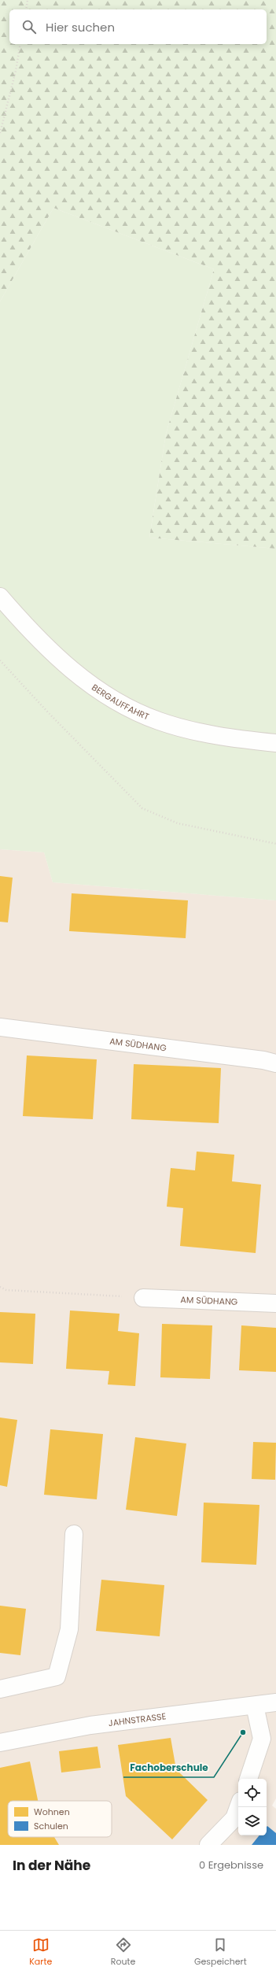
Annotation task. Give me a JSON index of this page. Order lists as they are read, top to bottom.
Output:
{
  "streets": {
    "street": ["BERGAUFFAHRT", "AM SÜDHANG", "JAHNSTRASSE"]
  },
  "places": ["Fachoberschule"],
  "legend": ["Wohnen", "Schulen"],
  "page": {
    "search": "Hier suchen",
    "heading": ["In der Nähe", "0 Ergebnisse"],
    "nav": ["Karte", "Route", "Gespeichert"]
  }
}
